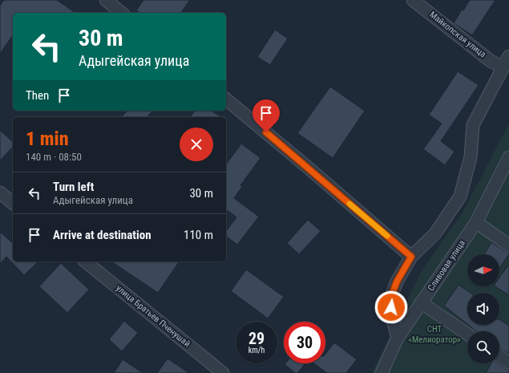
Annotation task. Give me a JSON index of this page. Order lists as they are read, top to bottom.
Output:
{
  "streets": {
    "street": ["Майкопская улица", "Сливовая улица", "улица Братьев Пченушай"]
  },
  "parks": ["СНТ «Мелиоратор»"],
  "north": "right",
  "page": {
    "turn": ["30 m", "Адыгейская улица"],
    "then": "Then",
    "heading": ["1 min", "140 m · 08:50"],
    "list": [
      {
        "name": "Turn left",
        "note": "Адыгейская улица",
        "value": "30 m"
      },
      {
        "name": "Arrive at destination",
        "value": "110 m"
      }
    ],
    "speed": "29 km/h",
    "limit": "30"
  }
}
